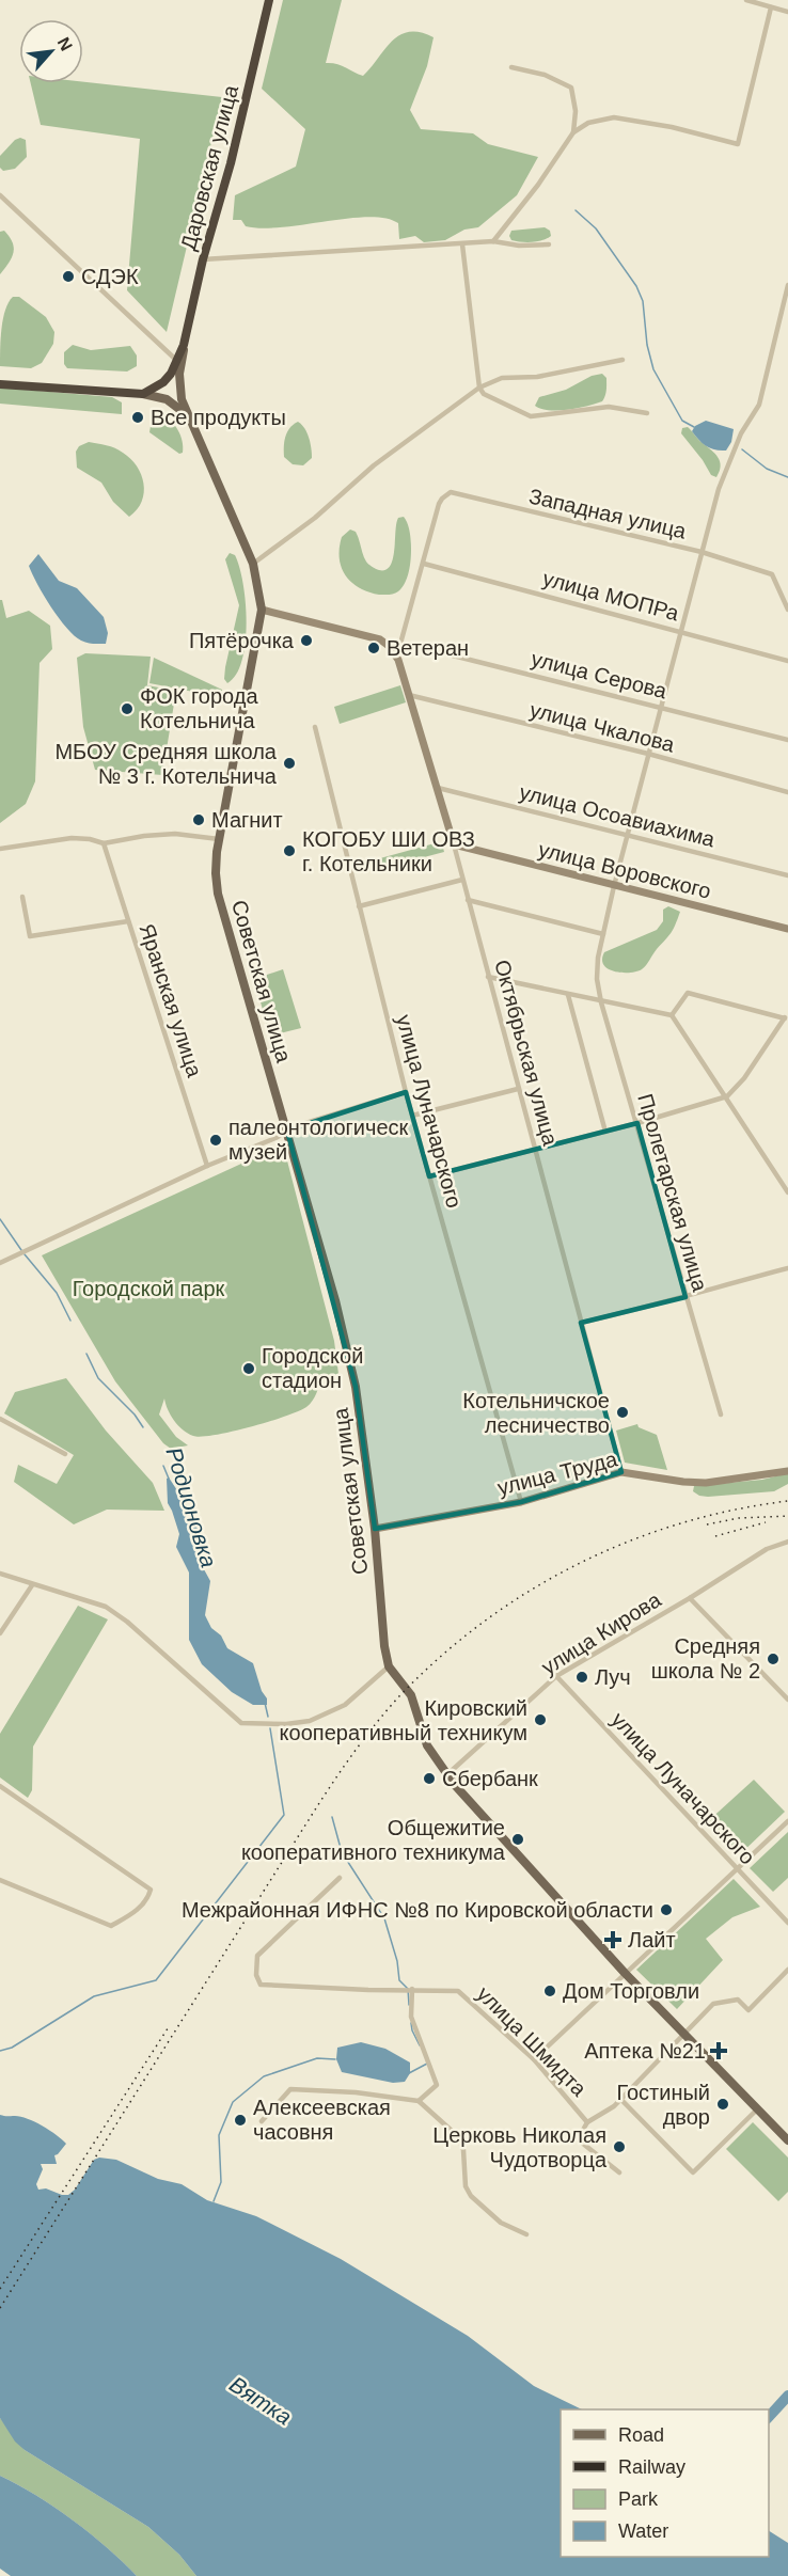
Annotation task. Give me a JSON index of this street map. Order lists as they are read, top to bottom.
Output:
{
  "streets": {
    "highway": ["Даровская улица"],
    "main road": ["Советская улица"],
    "street": [
      "Западная улица",
      "улица МОПРа",
      "улица Серова",
      "улица Чкалова",
      "улица Осоавиахима",
      "улица Воровского",
      "Яранская улица",
      "Октябрьская улица",
      "улица Луначарского",
      "Пролетарская улица",
      "улица Труда",
      "улица Кирова",
      "улица Шмидта"
    ]
  },
  "crossings": [
    ["Даровская улица", "Советская улица"],
    ["Западная улица", "улица МОПРа"],
    ["Западная улица", "Пролетарская улица"],
    ["улица МОПРа", "Пролетарская улица"],
    ["улица Серова", "Пролетарская улица"],
    ["улица Чкалова", "Октябрьская улица"],
    ["улица Чкалова", "Пролетарская улица"],
    ["улица Осоавиахима", "Октябрьская улица"],
    ["улица Осоавиахима", "Пролетарская улица"],
    ["улица Воровского", "Октябрьская улица"],
    ["улица Воровского", "Пролетарская улица"],
    ["Советская улица", "улица Труда"],
    ["Советская улица", "улица Кирова"],
    ["Октябрьская улица", "улица Труда"],
    ["улица Луначарского", "улица Труда"],
    ["улица Луначарского", "улица Кирова"]
  ],
  "water": ["Родионовка", "Вятка"],
  "parks": ["Городской парк"],
  "places": {
    "other": [
      "СДЭК",
      "Все продукты",
      "Пятёрочка",
      "Ветеран",
      "ФОК города Котельнича",
      "МБОУ Средняя школа № 3 г. Котельнича",
      "Магнит",
      "КОГОБУ ШИ ОВЗ г. Котельники",
      "палеонтологическ музей",
      "Городской стадион",
      "Котельничское лесничество",
      "Средняя школа № 2",
      "Луч",
      "Кировский кооперативный техникум",
      "Сбербанк",
      "Общежитие кооперативного техникума",
      "Межрайонная ИФНС №8 по Кировской области",
      "Дом Торговли",
      "Гостиный двор",
      "Алексеевская часовня",
      "Церковь Николая Чудотворца"
    ],
    "health": ["Лайт", "Аптека №21"]
  },
  "legend": [
    "Road",
    "Railway",
    "Park",
    "Water"
  ],
  "north": "top right"
}
